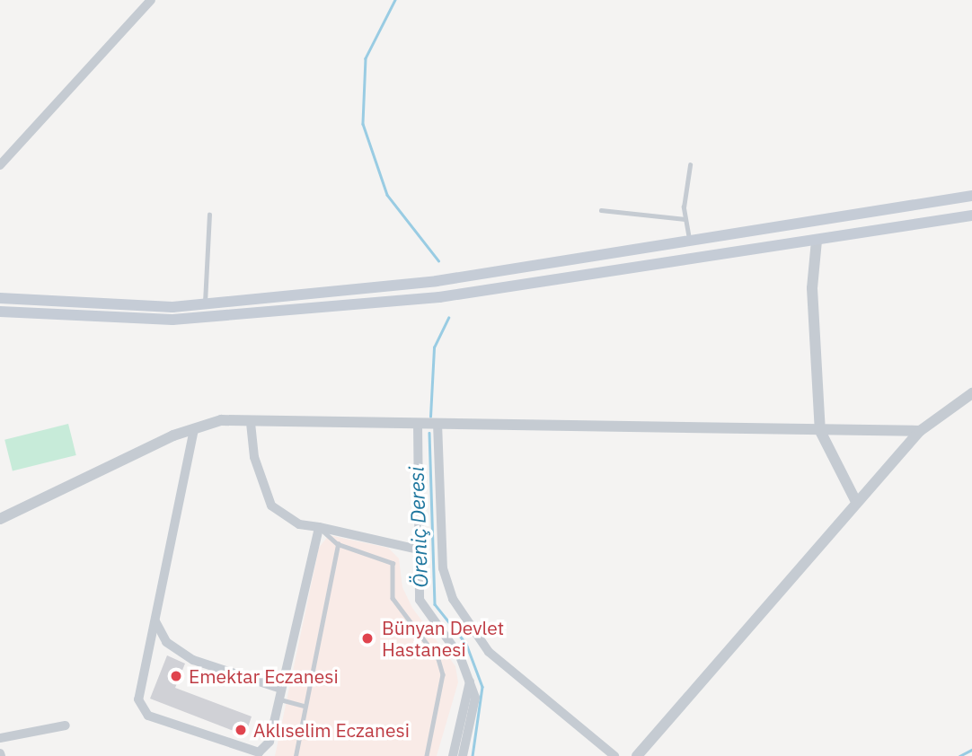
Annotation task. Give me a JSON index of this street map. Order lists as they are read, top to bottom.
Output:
{
  "water": ["Öreniç Deresi"],
  "places": ["Bünyan Devlet Hastanesi", "Emektar Eczanesi", "Aklıselim Eczanesi"]
}
